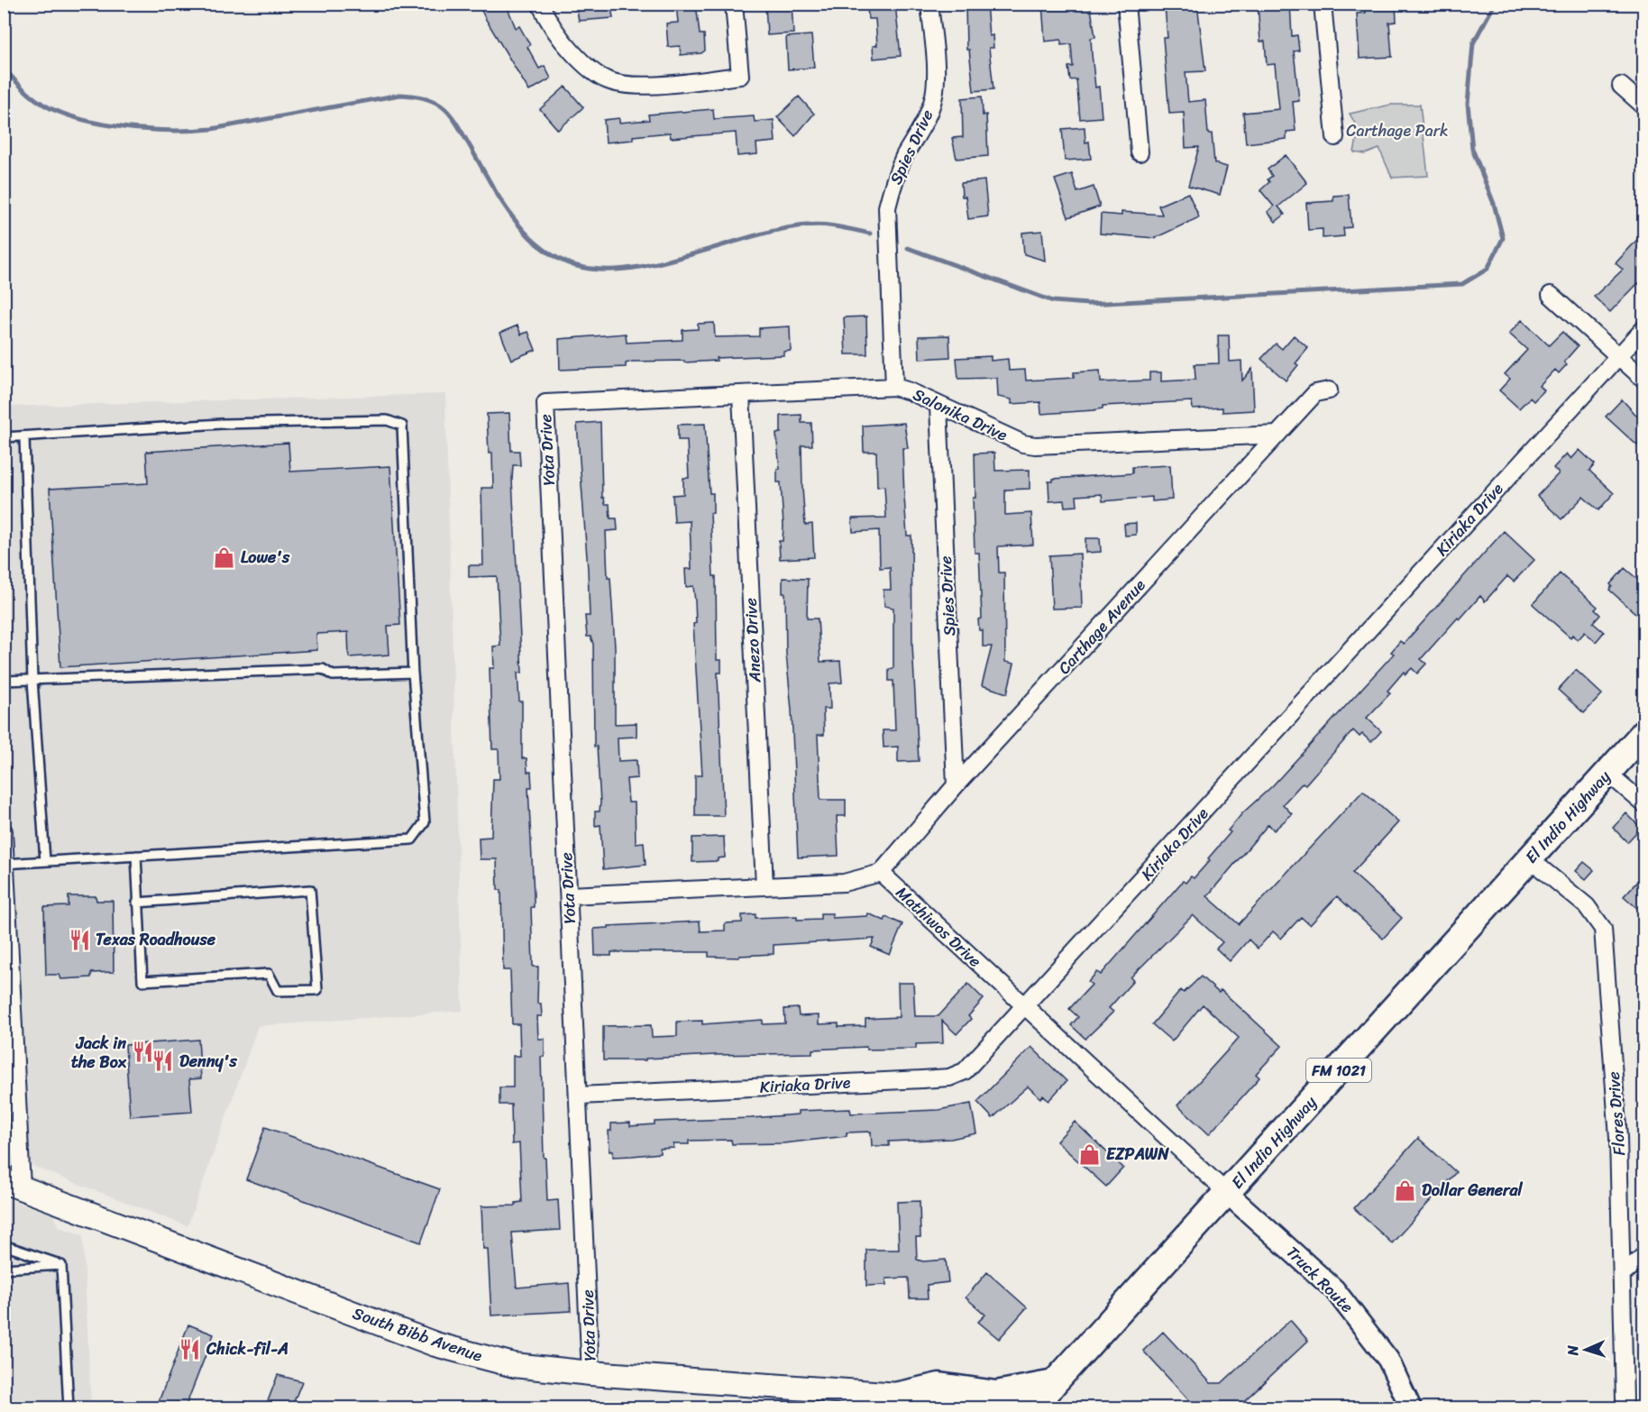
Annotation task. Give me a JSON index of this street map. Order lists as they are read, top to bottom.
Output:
{
  "streets": {
    "main road": ["El Indio Highway", "FM 1021", "South Bibb Avenue"],
    "street": [
      "Spies Drive",
      "Salonika Drive",
      "Yota Drive",
      "Kiriaka Drive",
      "Carthage Avenue",
      "Anezo Drive",
      "Mathiwos Drive",
      "Flores Drive",
      "Truck Route"
    ]
  },
  "crossings": [
    ["Spies Drive", "Salonika Drive"],
    ["Spies Drive", "Carthage Avenue"],
    ["Salonika Drive", "Yota Drive"],
    ["Salonika Drive", "Carthage Avenue"],
    ["Salonika Drive", "Anezo Drive"],
    ["Yota Drive", "Kiriaka Drive"],
    ["Yota Drive", "South Bibb Avenue"],
    ["Kiriaka Drive", "Mathiwos Drive"],
    ["Carthage Avenue", "Mathiwos Drive"],
    ["El Indio Highway", "Mathiwos Drive"],
    ["El Indio Highway", "Flores Drive"],
    ["El Indio Highway", "Truck Route"],
    ["Mathiwos Drive", "Truck Route"]
  ],
  "parks": ["Carthage Park"],
  "places": {
    "shop": ["Lowe's", "EZPAWN", "Dollar General"],
    "restaurant": [
      "Texas Roadhouse",
      "Jack in the Box",
      "Denny's",
      "Chick-fil-A"
    ]
  },
  "north": "left"
}
